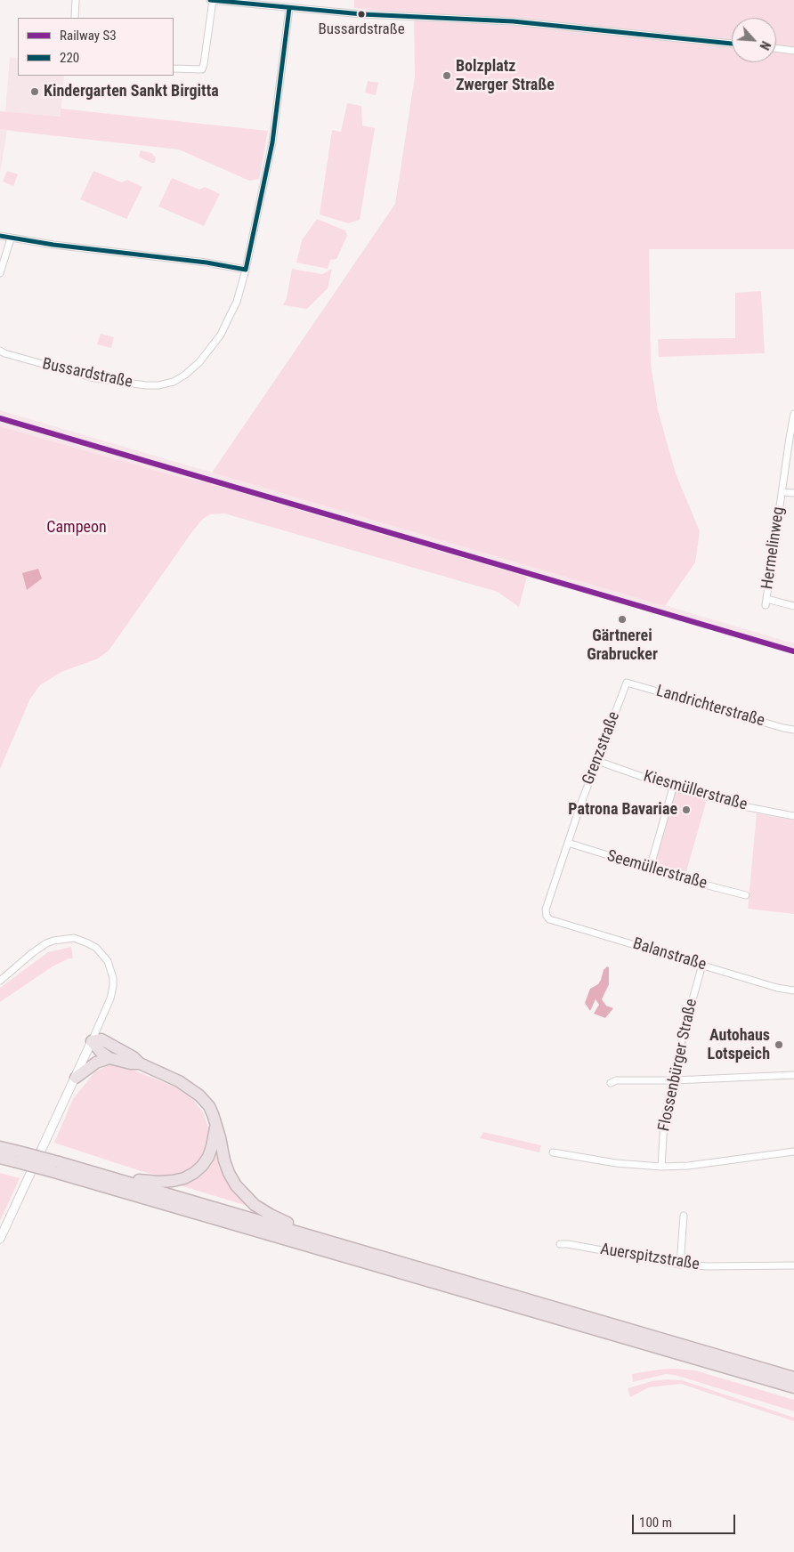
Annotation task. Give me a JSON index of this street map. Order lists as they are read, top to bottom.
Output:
{
  "streets": {
    "street": [
      "Bussardstraße",
      "Hermelinweg",
      "Landrichterstraße",
      "Grenzstraße",
      "Kiesmüllerstraße",
      "Seemüllerstraße",
      "Balanstraße",
      "Flossenbürger Straße",
      "Auerspitzstraße"
    ]
  },
  "crossings": [
    ["Landrichterstraße", "Grenzstraße"],
    ["Grenzstraße", "Kiesmüllerstraße"],
    ["Grenzstraße", "Seemüllerstraße"],
    ["Grenzstraße", "Balanstraße"],
    ["Balanstraße", "Flossenbürger Straße"]
  ],
  "parks": ["Campeon"],
  "places": [
    "Bussardstraße",
    "Bolzplatz Zwerger Straße",
    "Kindergarten Sankt Birgitta",
    "Gärtnerei Grabrucker",
    "Patrona Bavariae",
    "Autohaus Lotspeich"
  ],
  "lines": ["transit line 220", "rail line S3"],
  "legend": ["Railway S3", "220"],
  "scale_bar": "100 m",
  "north": "bottom right"
}
